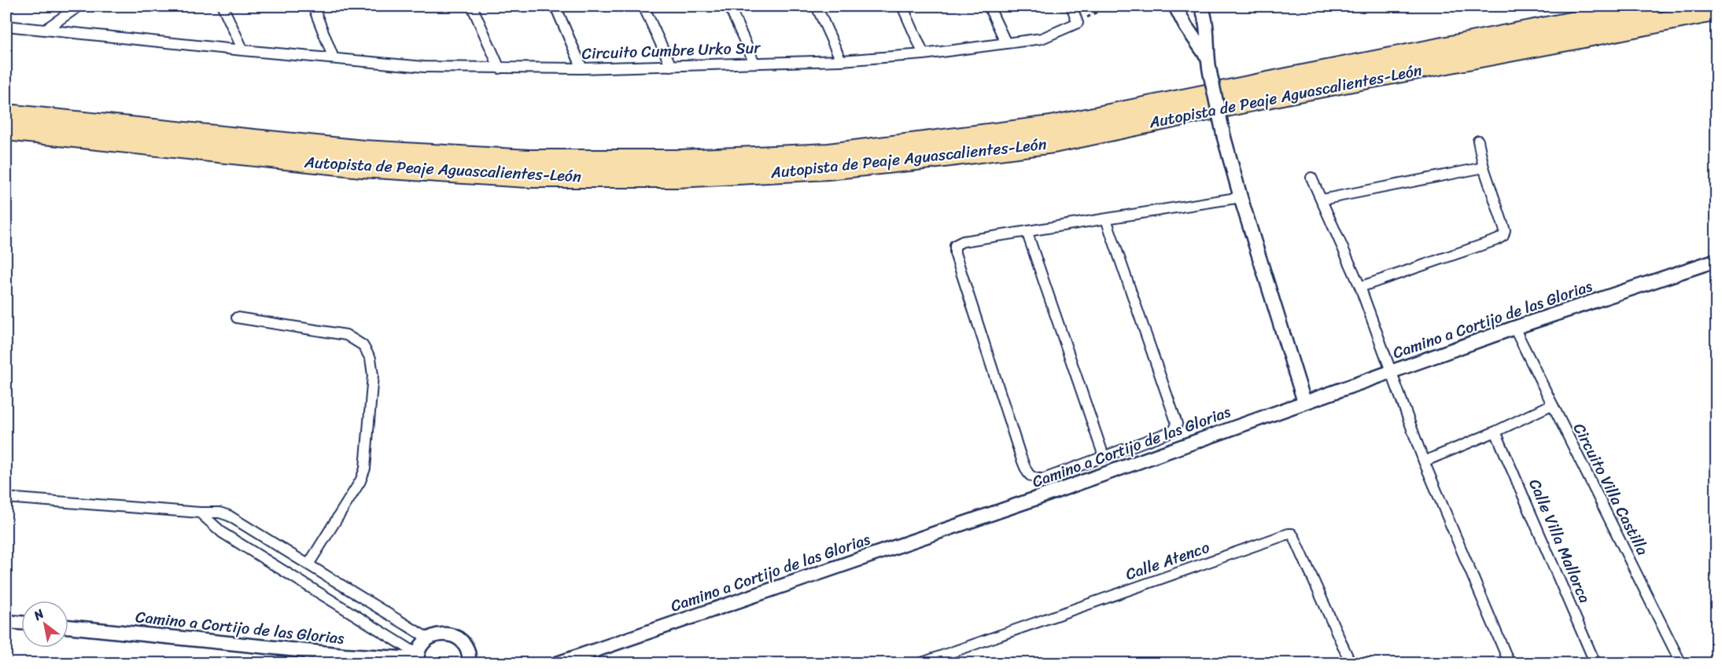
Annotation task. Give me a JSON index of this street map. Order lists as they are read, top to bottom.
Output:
{
  "streets": {
    "highway": ["Autopista de Peaje Aguascalientes-León"],
    "street": [
      "Circuito Cumbre Urko Sur",
      "Camino a Cortijo de las Glorias",
      "Circuito Villa Castilla",
      "Calle Villa Mallorca",
      "Calle Atenco"
    ]
  },
  "crossings": [
    ["Camino a Cortijo de las Glorias", "Circuito Villa Castilla"]
  ],
  "north": "top left"
}
